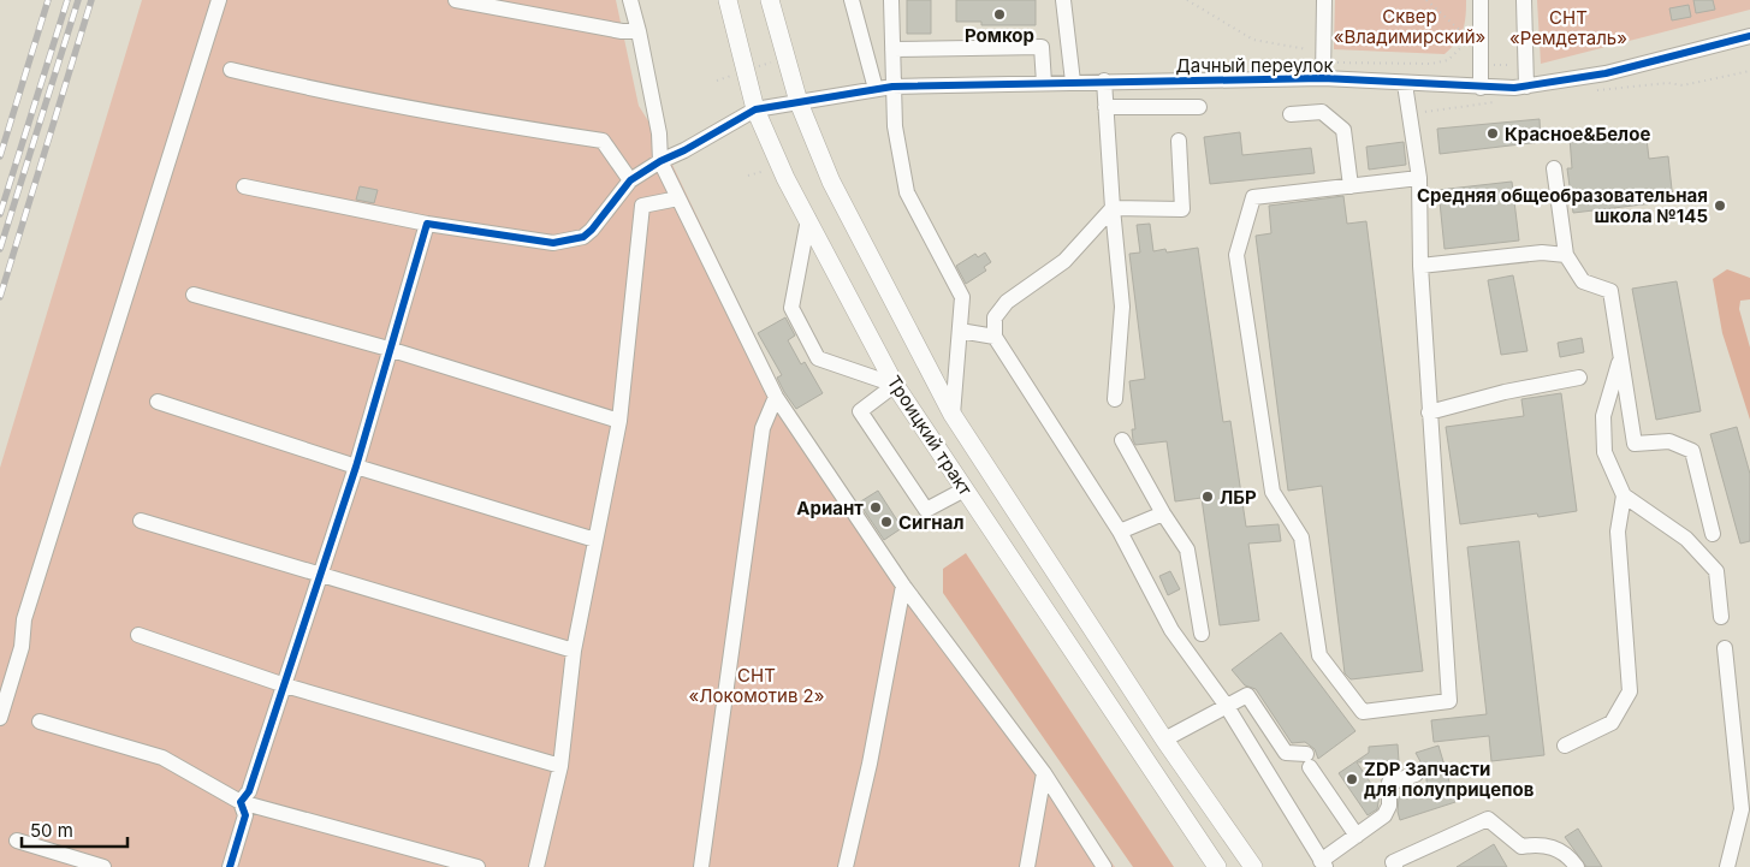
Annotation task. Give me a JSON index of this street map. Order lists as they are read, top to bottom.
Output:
{
  "streets": {
    "main road": ["Троицкий тракт"],
    "street": ["Дачный переулок"]
  },
  "crossings": [
    ["Дачный переулок", "Троицкий тракт"]
  ],
  "parks": ["Сквер «Владимирский»", "СНТ «Ремдеталь»", "СНТ «Локомотив 2»"],
  "places": [
    "Ромкор",
    "Красное&Белое",
    "Средняя общеобразовательная школа №145",
    "ЛБР",
    "Ариант",
    "Сигнал",
    "ZDP Запчасти для полуприцепов"
  ],
  "scale_bar": "50 m"
}
